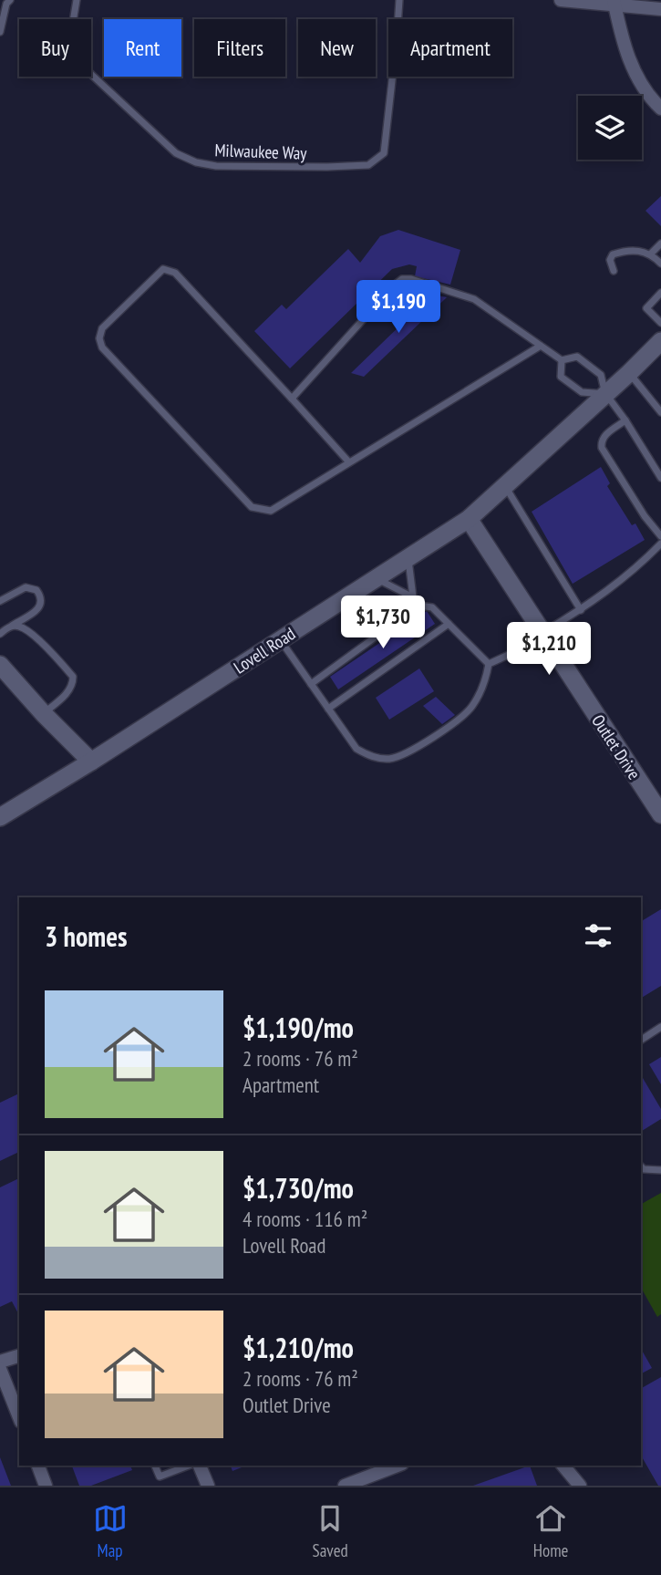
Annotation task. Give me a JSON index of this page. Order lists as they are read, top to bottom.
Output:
{
  "streets": {
    "main road": ["Lovell Road", "Outlet Drive"],
    "lane": ["Milwaukee Way"]
  },
  "crossings": [
    ["Lovell Road", "Outlet Drive"]
  ],
  "page": {
    "chip": [
      "Buy",
      "Rent",
      "Filters",
      "New",
      "Apartment"
    ],
    "price": ["$1,190", "$1,730", "$1,210"],
    "heading": "3 homes",
    "list": [
      {
        "name": "$1,190/mo",
        "note": "2 rooms · 76 m² · Apartment"
      },
      {
        "name": "$1,730/mo",
        "note": "4 rooms · 116 m² · Lovell Road"
      },
      {
        "name": "$1,210/mo",
        "note": "2 rooms · 76 m² · Outlet Drive"
      }
    ],
    "tabs": ["Map", "Saved", "Home"]
  }
}
